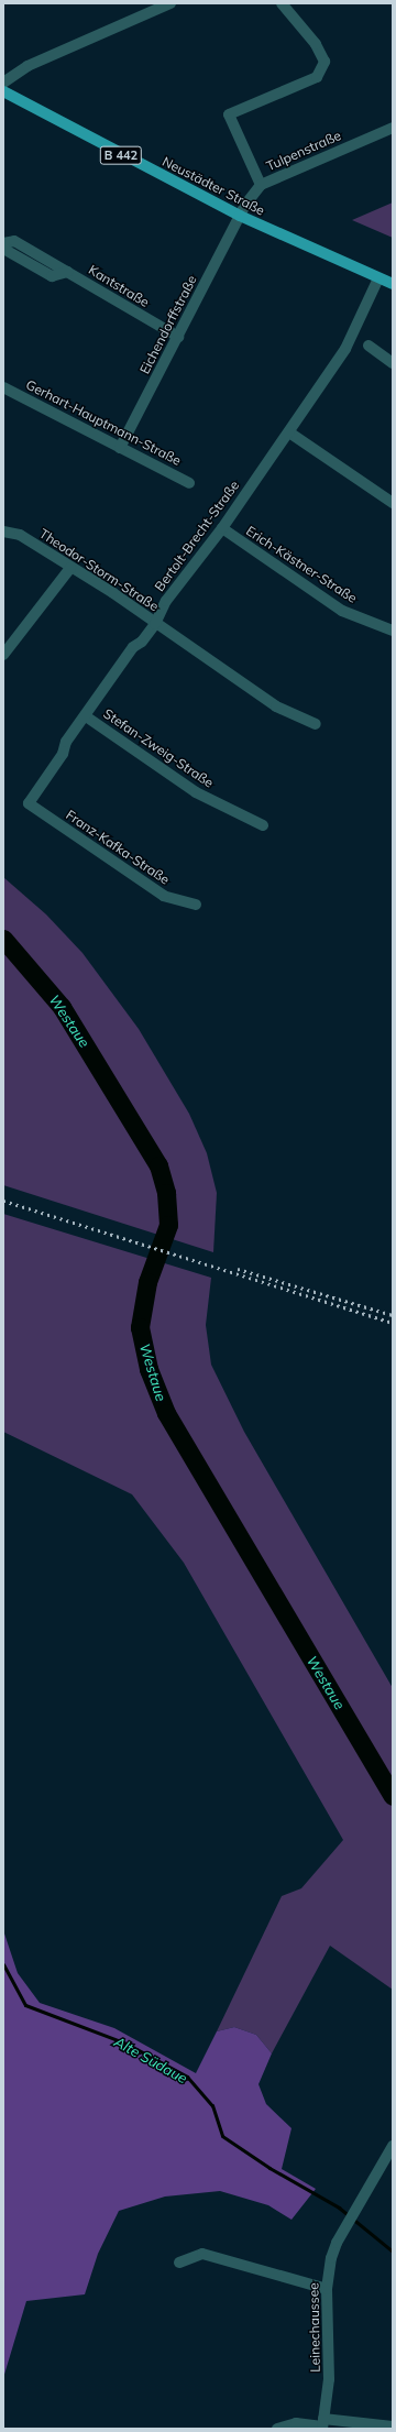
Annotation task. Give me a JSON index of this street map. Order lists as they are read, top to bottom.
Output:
{
  "streets": {
    "main road": ["B 442", "Neustädter Straße"],
    "street": [
      "Tulpenstraße",
      "Kantstraße",
      "Eichendorffstraße",
      "Gerhart-Hauptmann-Straße",
      "Bertolt-Brecht-Straße",
      "Erich-Kästner-Straße",
      "Theodor-Storm-Straße",
      "Stefan-Zweig-Straße",
      "Franz-Kafka-Straße",
      "Leinechaussee"
    ]
  },
  "crossings": [
    ["Tulpenstraße", "Neustädter Straße"],
    ["Tulpenstraße", "Eichendorffstraße"],
    ["Neustädter Straße", "Eichendorffstraße"],
    ["Neustädter Straße", "Bertolt-Brecht-Straße"],
    ["Kantstraße", "Eichendorffstraße"],
    ["Eichendorffstraße", "Gerhart-Hauptmann-Straße"],
    ["Bertolt-Brecht-Straße", "Erich-Kästner-Straße"],
    ["Bertolt-Brecht-Straße", "Theodor-Storm-Straße"],
    ["Bertolt-Brecht-Straße", "Stefan-Zweig-Straße"],
    ["Bertolt-Brecht-Straße", "Franz-Kafka-Straße"]
  ],
  "water": ["Westaue", "Alte Südaue"]
}
